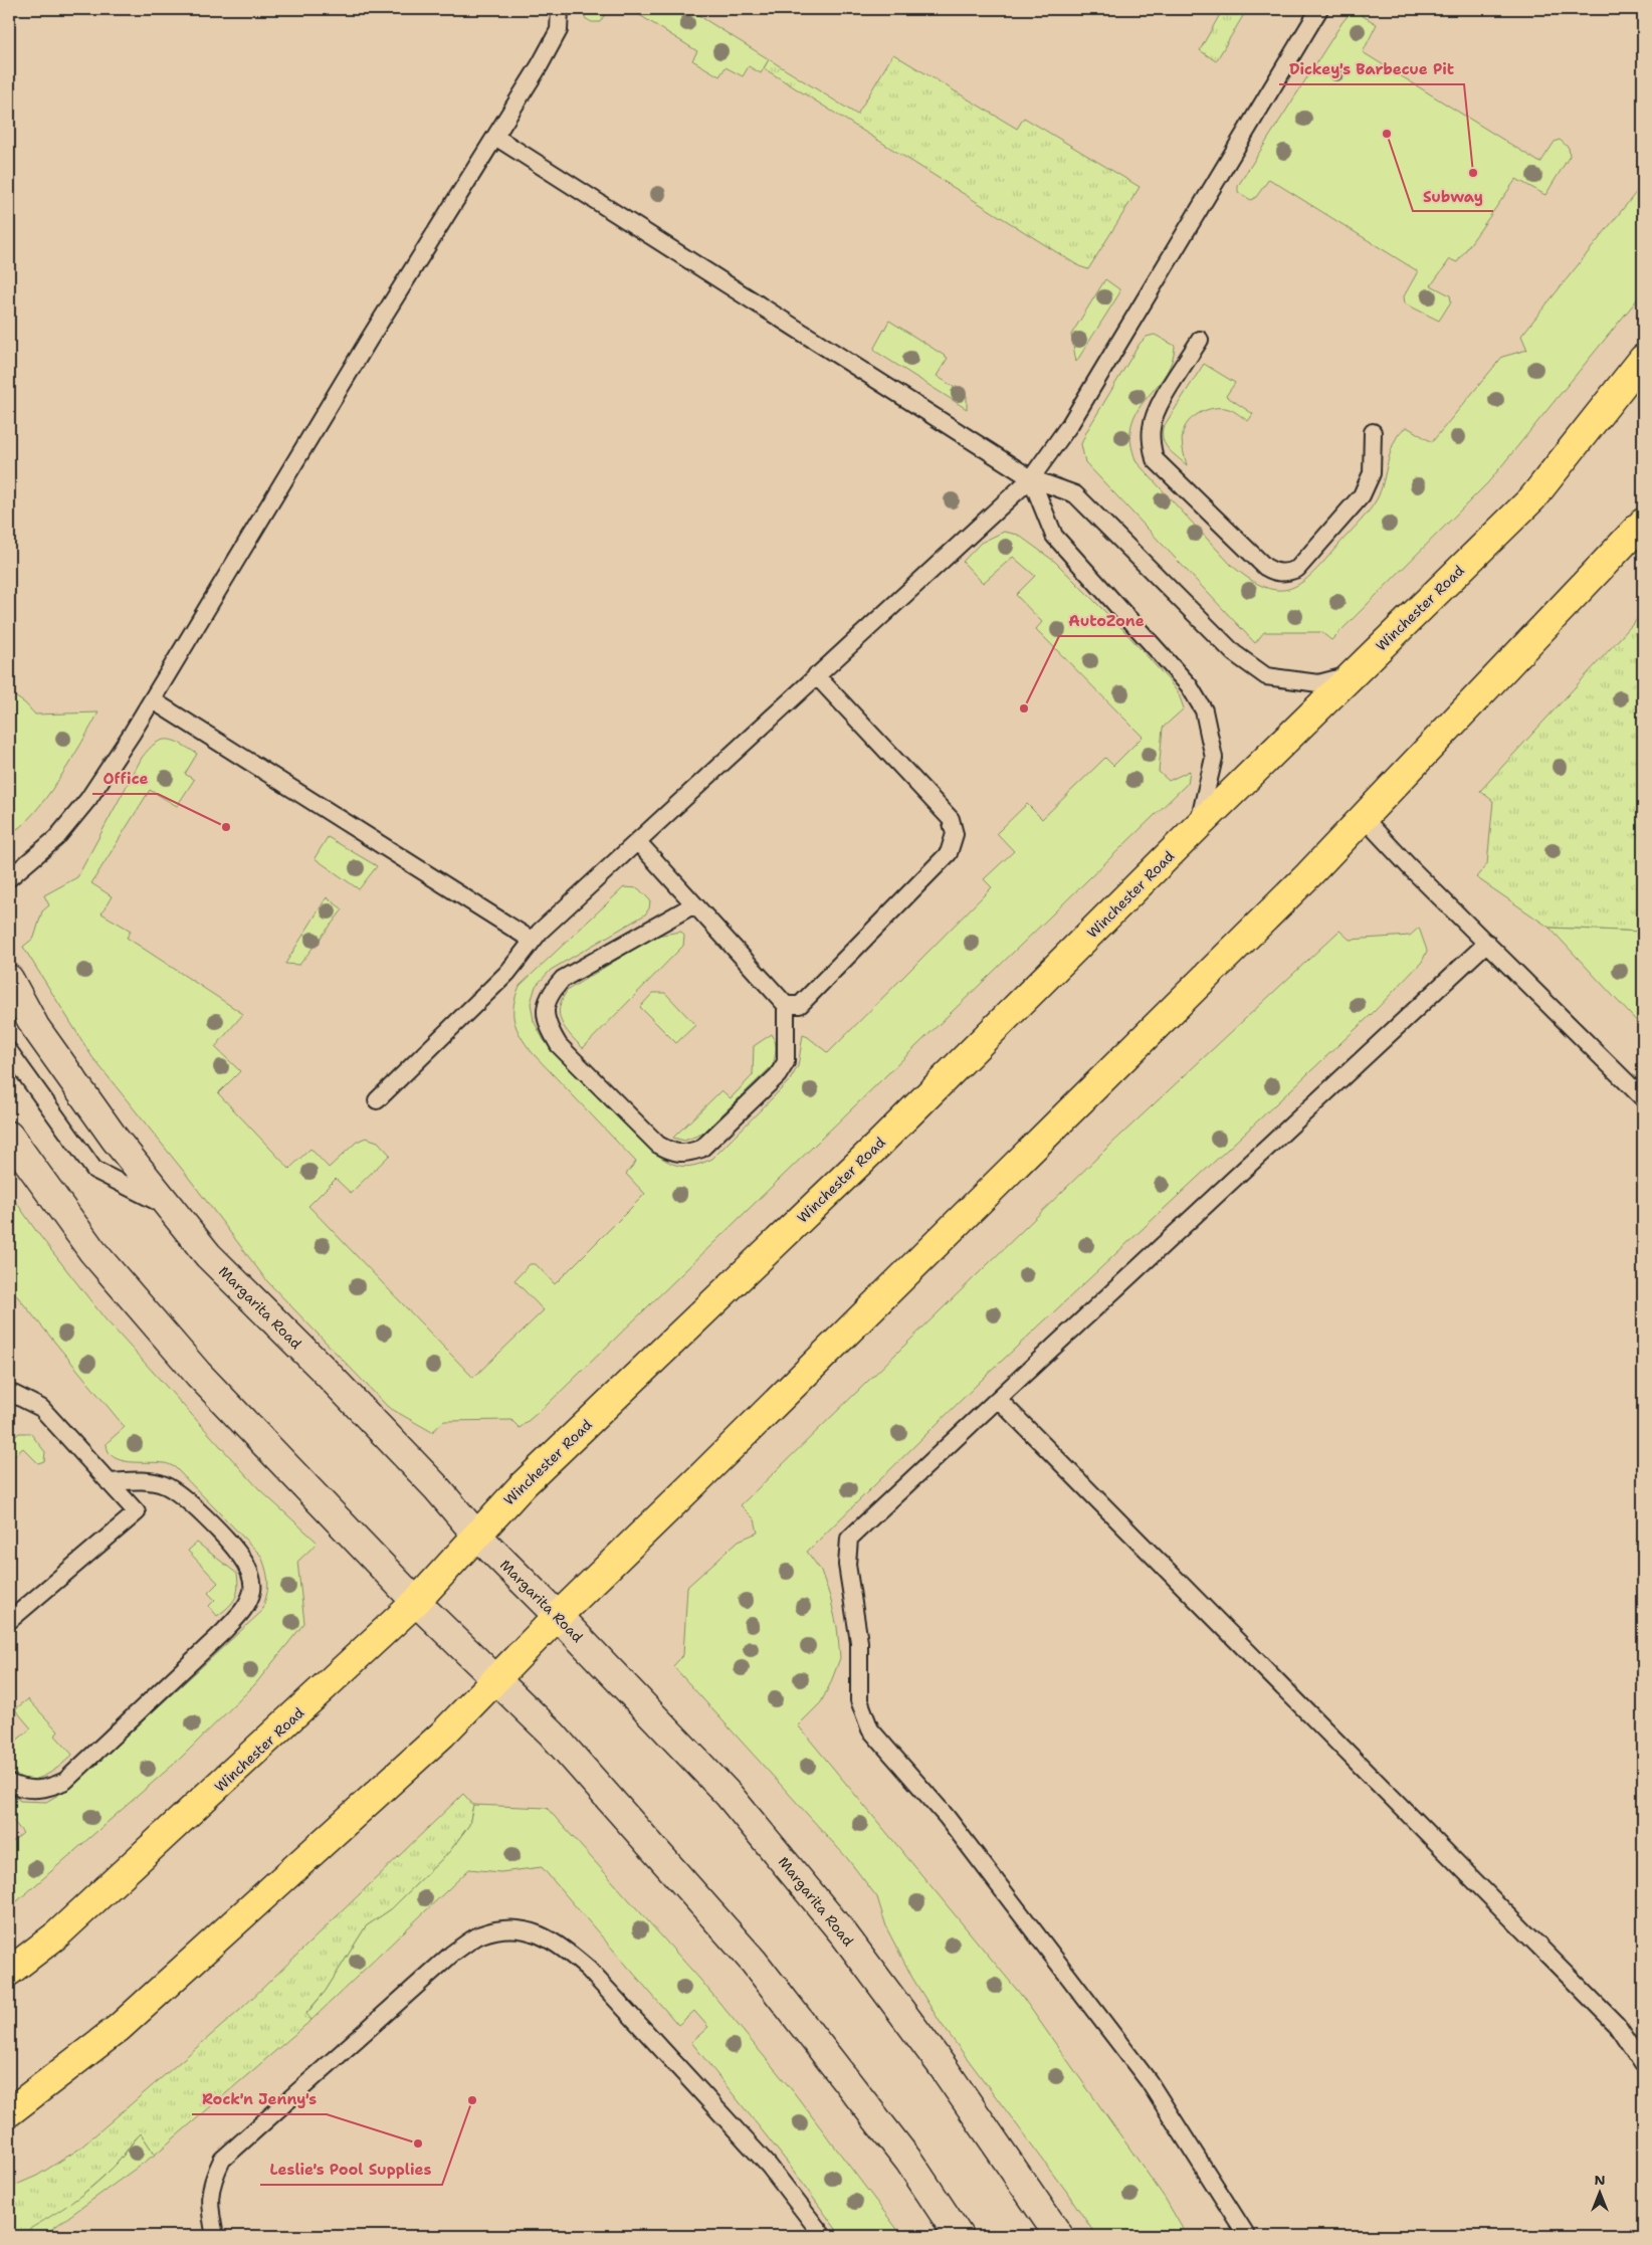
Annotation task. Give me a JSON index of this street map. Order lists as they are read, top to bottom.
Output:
{
  "streets": {
    "main road": ["Winchester Road", "Margarita Road"]
  },
  "crossings": [
    ["Winchester Road", "Margarita Road"]
  ],
  "places": [
    "Subway",
    "Dickey's Barbecue Pit",
    "AutoZone",
    "Office",
    "Leslie's Pool Supplies",
    "Rock'n Jenny's"
  ],
  "north": "top"
}
